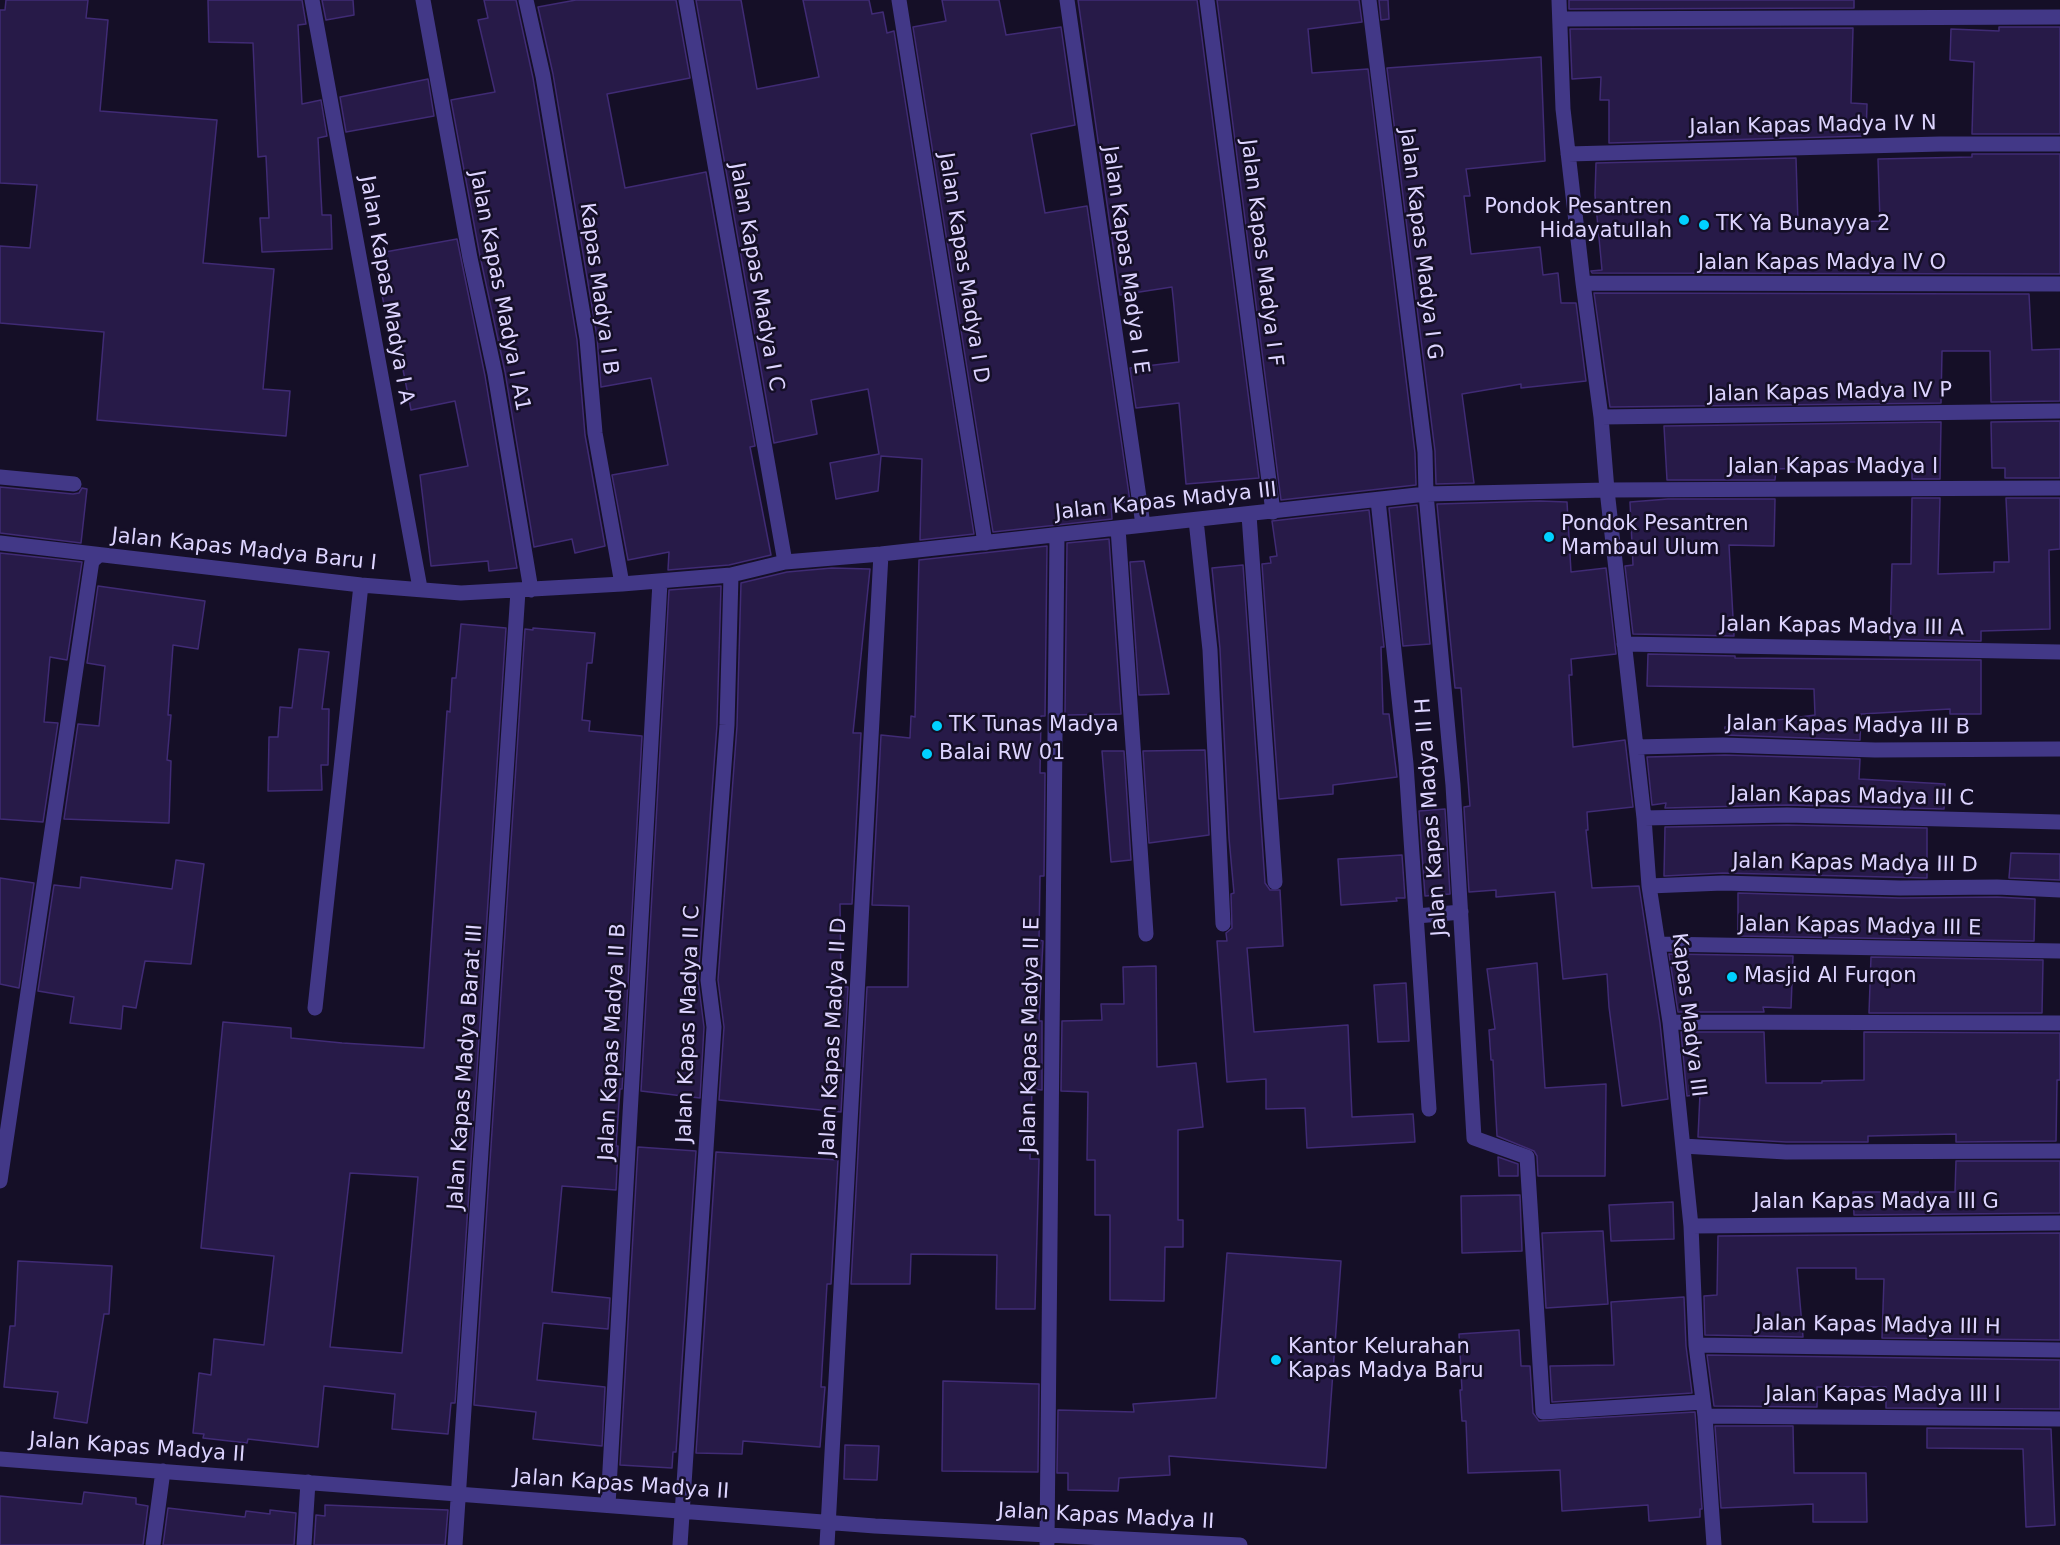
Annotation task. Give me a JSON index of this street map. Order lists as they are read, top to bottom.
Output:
{
  "streets": {
    "street": [
      "Jalan Kapas Madya IV N",
      "Jalan Kapas Madya I G",
      "Jalan Kapas Madya I F",
      "Jalan Kapas Madya I E",
      "Jalan Kapas Madya IV O",
      "Jalan Kapas Madya I D",
      "Jalan Kapas Madya I C",
      "Kapas Madya I B",
      "Jalan Kapas Madya I A",
      "Jalan Kapas Madya I A1",
      "Jalan Kapas Madya IV P",
      "Jalan Kapas Madya I",
      "Jalan Kapas Madya III",
      "Jalan Kapas Madya Baru I",
      "Jalan Kapas Madya III A",
      "Jalan Kapas Madya III B",
      "Jalan Kapas Madya III C",
      "Jalan Kapas Madya II H",
      "Jalan Kapas Madya III D",
      "Jalan Kapas Madya III E",
      "Kapas Madya III",
      "Jalan Kapas Madya II C",
      "Jalan Kapas Madya II E",
      "Jalan Kapas Madya II D",
      "Jalan Kapas Madya II B",
      "Jalan Kapas Madya Barat III",
      "Jalan Kapas Madya III G",
      "Jalan Kapas Madya III H",
      "Jalan Kapas Madya III I",
      "Jalan Kapas Madya II"
    ]
  },
  "crossings": [
    ["Jalan Kapas Madya IV N", "Kapas Madya III"],
    ["Jalan Kapas Madya I G", "Jalan Kapas Madya III"],
    ["Jalan Kapas Madya I G", "Jalan Kapas Madya II H"],
    ["Jalan Kapas Madya I F", "Jalan Kapas Madya III"],
    ["Jalan Kapas Madya I E", "Jalan Kapas Madya III"],
    ["Jalan Kapas Madya IV O", "Kapas Madya III"],
    ["Jalan Kapas Madya I D", "Jalan Kapas Madya III"],
    ["Jalan Kapas Madya I C", "Jalan Kapas Madya III"],
    ["Kapas Madya I B", "Jalan Kapas Madya Baru I"],
    ["Jalan Kapas Madya I A", "Jalan Kapas Madya Baru I"],
    ["Jalan Kapas Madya I A1", "Jalan Kapas Madya Baru I"],
    ["Jalan Kapas Madya I A1", "Jalan Kapas Madya Barat III"],
    ["Jalan Kapas Madya IV P", "Kapas Madya III"],
    ["Jalan Kapas Madya I", "Jalan Kapas Madya III"],
    ["Jalan Kapas Madya I", "Kapas Madya III"],
    ["Jalan Kapas Madya III", "Jalan Kapas Madya Baru I"],
    ["Jalan Kapas Madya III", "Jalan Kapas Madya II H"],
    ["Jalan Kapas Madya III", "Kapas Madya III"],
    ["Jalan Kapas Madya III", "Jalan Kapas Madya II C"],
    ["Jalan Kapas Madya III", "Jalan Kapas Madya II E"],
    ["Jalan Kapas Madya III", "Jalan Kapas Madya II D"],
    ["Jalan Kapas Madya Baru I", "Jalan Kapas Madya II C"],
    ["Jalan Kapas Madya Baru I", "Jalan Kapas Madya II B"],
    ["Jalan Kapas Madya Baru I", "Jalan Kapas Madya Barat III"],
    ["Jalan Kapas Madya III A", "Kapas Madya III"],
    ["Jalan Kapas Madya III B", "Kapas Madya III"],
    ["Jalan Kapas Madya III C", "Kapas Madya III"],
    ["Jalan Kapas Madya II H", "Jalan Kapas Madya III I"],
    ["Jalan Kapas Madya III D", "Kapas Madya III"],
    ["Jalan Kapas Madya III E", "Kapas Madya III"],
    ["Kapas Madya III", "Jalan Kapas Madya III G"],
    ["Kapas Madya III", "Jalan Kapas Madya III H"],
    ["Kapas Madya III", "Jalan Kapas Madya III I"],
    ["Jalan Kapas Madya II C", "Jalan Kapas Madya II"],
    ["Jalan Kapas Madya II E", "Jalan Kapas Madya II"],
    ["Jalan Kapas Madya II D", "Jalan Kapas Madya II"],
    ["Jalan Kapas Madya II B", "Jalan Kapas Madya II"],
    ["Jalan Kapas Madya Barat III", "Jalan Kapas Madya II"]
  ],
  "places": [
    "Pondok Pesantren Hidayatullah",
    "TK Ya Bunayya 2",
    "Pondok Pesantren Mambaul Ulum",
    "TK Tunas Madya",
    "Balai RW 01",
    "Masjid Al Furqon",
    "Kantor Kelurahan Kapas Madya Baru"
  ]
}
